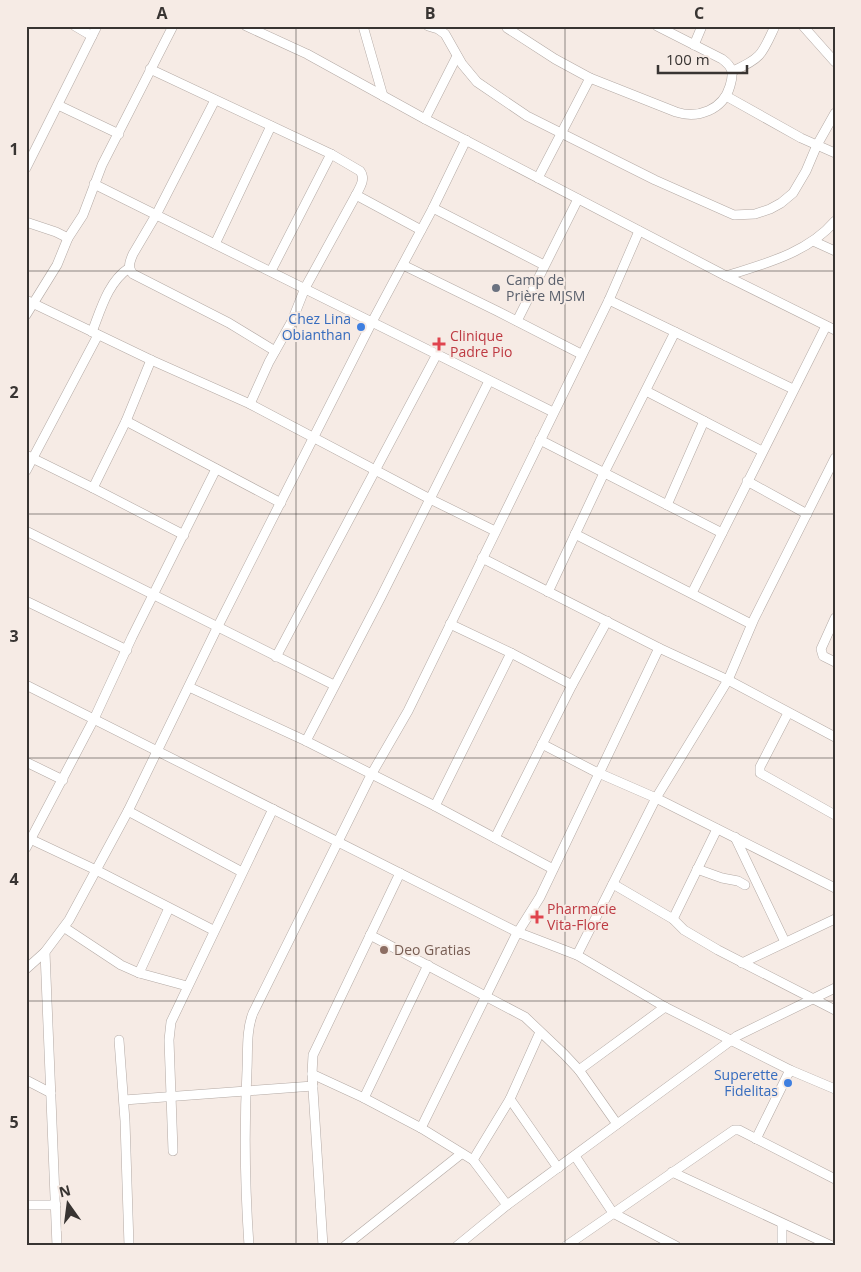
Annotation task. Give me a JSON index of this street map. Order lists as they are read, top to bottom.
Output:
{
  "places": {
    "other": [
      "Camp de Prière MJSM",
      "Chez Lina Obianthan",
      "Deo Gratias",
      "Superette Fidelitas"
    ],
    "health": ["Clinique Padre Pio", "Pharmacie Vita-Flore"]
  },
  "scale_bar": "100 m",
  "north": "top",
  "grid": {
    "columns": ["A", "B", "C"],
    "rows": [
      "1",
      "2",
      "3",
      "4",
      "5"
    ]
  }
}
